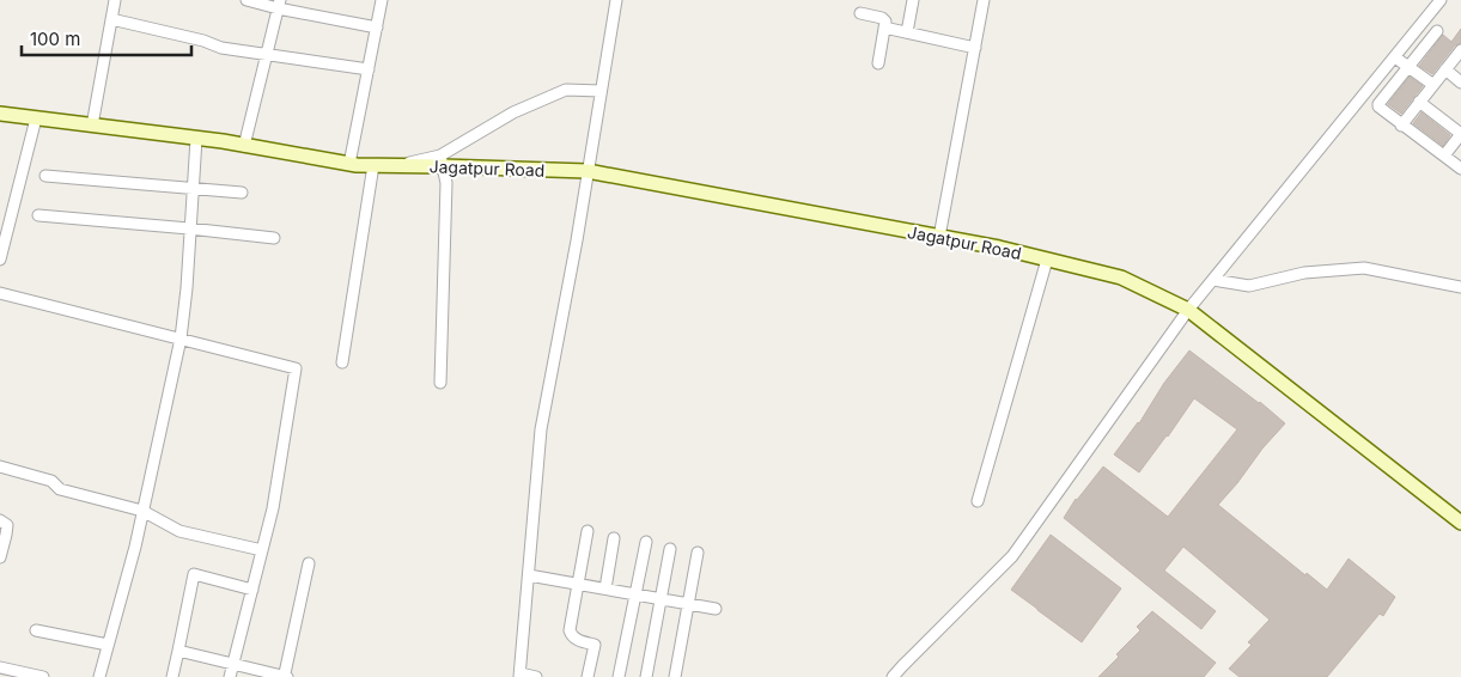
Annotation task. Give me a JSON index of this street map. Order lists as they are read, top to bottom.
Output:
{
  "streets": {
    "street": ["Jagatpur Road"]
  },
  "scale_bar": "100 m"
}
